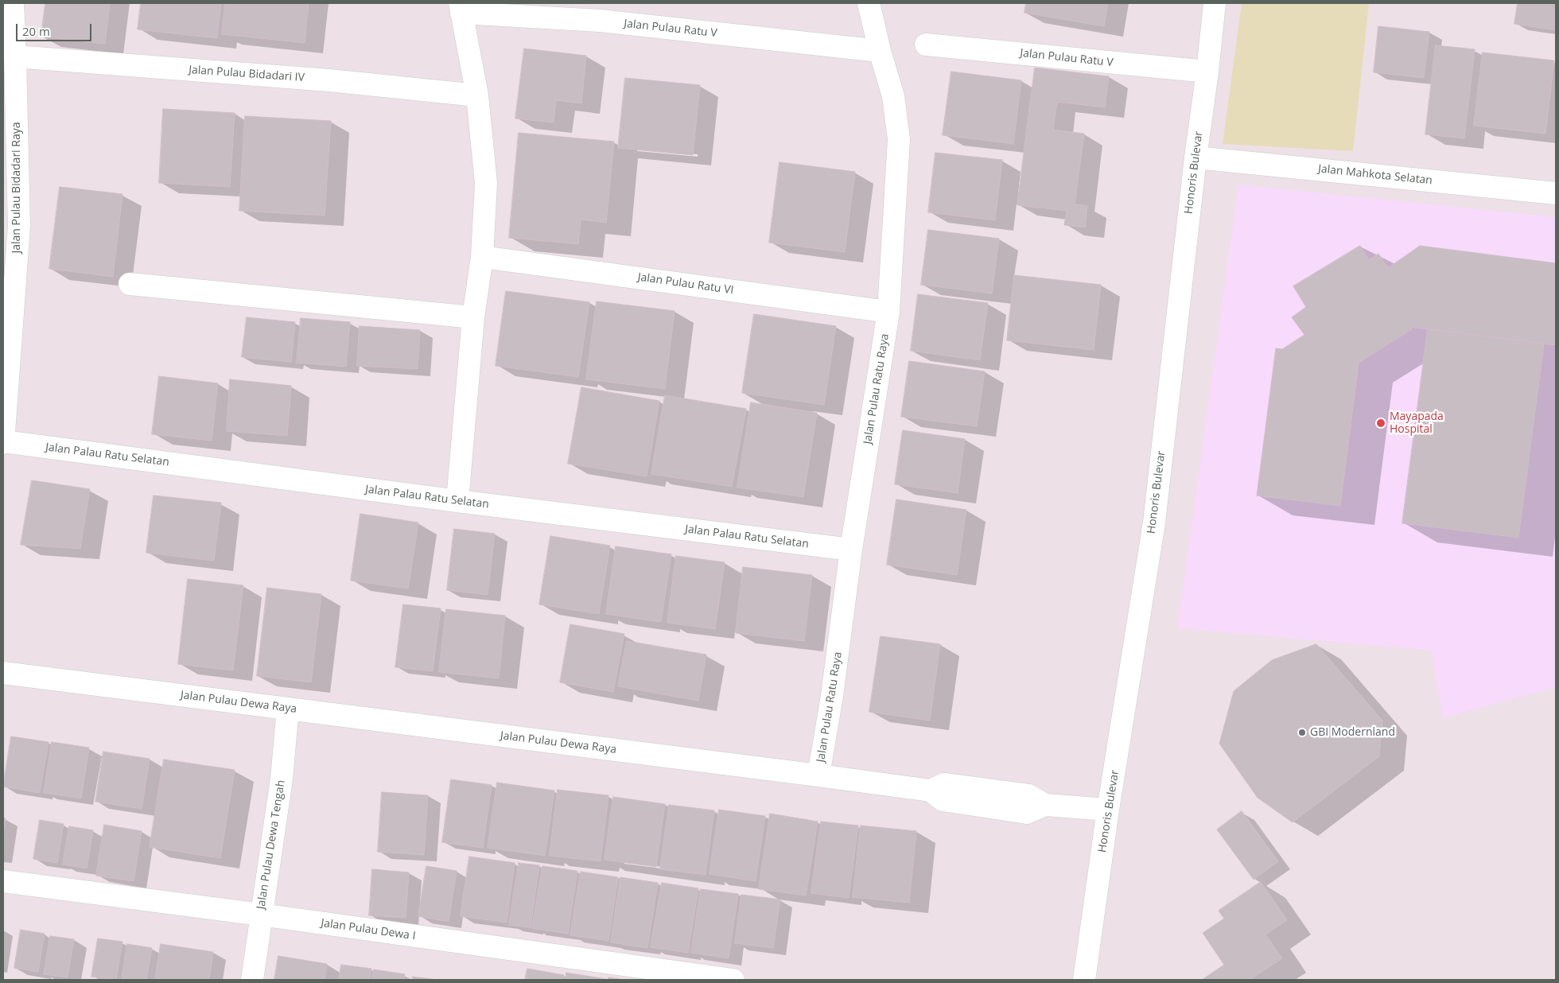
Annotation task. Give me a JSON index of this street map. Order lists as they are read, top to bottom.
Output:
{
  "streets": {
    "street": [
      "Jalan Pulau Ratu V",
      "Jalan Pulau Bidadari IV",
      "Honoris Bulevar",
      "Jalan Mahkota Selatan",
      "Jalan Pulau Bidadari Raya",
      "Jalan Pulau Ratu VI",
      "Jalan Pulau Ratu Raya",
      "Jalan Palau Ratu Selatan",
      "Jalan Pulau Dewa Raya",
      "Jalan Pulau Dewa Tengah",
      "Jalan Pulau Dewa I"
    ]
  },
  "crossings": [
    ["Jalan Pulau Ratu V", "Honoris Bulevar"],
    ["Jalan Pulau Ratu V", "Jalan Pulau Ratu Raya"],
    ["Jalan Pulau Bidadari IV", "Jalan Pulau Bidadari Raya"],
    ["Honoris Bulevar", "Jalan Mahkota Selatan"],
    ["Honoris Bulevar", "Jalan Pulau Dewa Raya"],
    ["Jalan Pulau Bidadari Raya", "Jalan Palau Ratu Selatan"],
    ["Jalan Pulau Ratu VI", "Jalan Pulau Ratu Raya"],
    ["Jalan Pulau Ratu Raya", "Jalan Palau Ratu Selatan"],
    ["Jalan Pulau Ratu Raya", "Jalan Pulau Dewa Raya"],
    ["Jalan Pulau Dewa Raya", "Jalan Pulau Dewa Tengah"],
    ["Jalan Pulau Dewa Tengah", "Jalan Pulau Dewa I"]
  ],
  "places": ["Mayapada Hospital", "GBI Modernland"],
  "scale_bar": "20 m"
}
